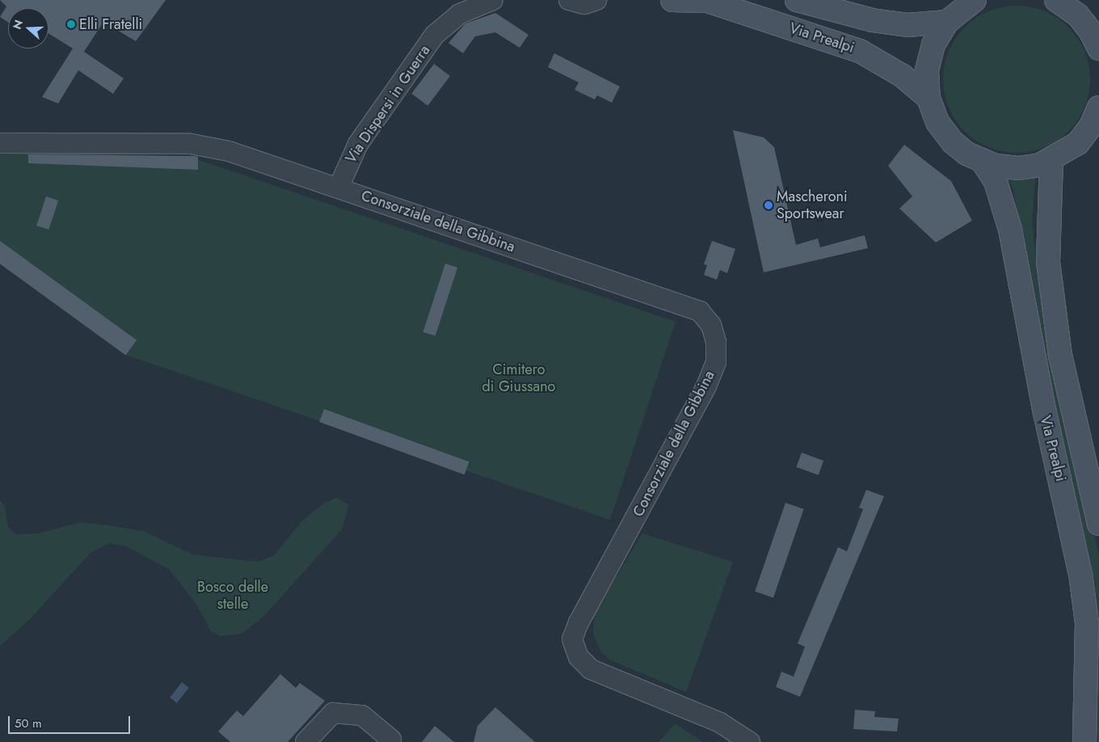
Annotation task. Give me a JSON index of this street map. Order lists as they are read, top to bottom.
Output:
{
  "streets": {
    "main road": ["Via Prealpi"],
    "street": ["Via Dispersi in Guerra", "Consorziale della Gibbina"]
  },
  "crossings": [
    ["Via Dispersi in Guerra", "Consorziale della Gibbina"]
  ],
  "parks": ["Cimitero di Giussano", "Bosco delle stelle"],
  "places": ["Elli Fratelli", "Mascheroni Sportswear"],
  "scale_bar": "50 m",
  "north": "left"
}
